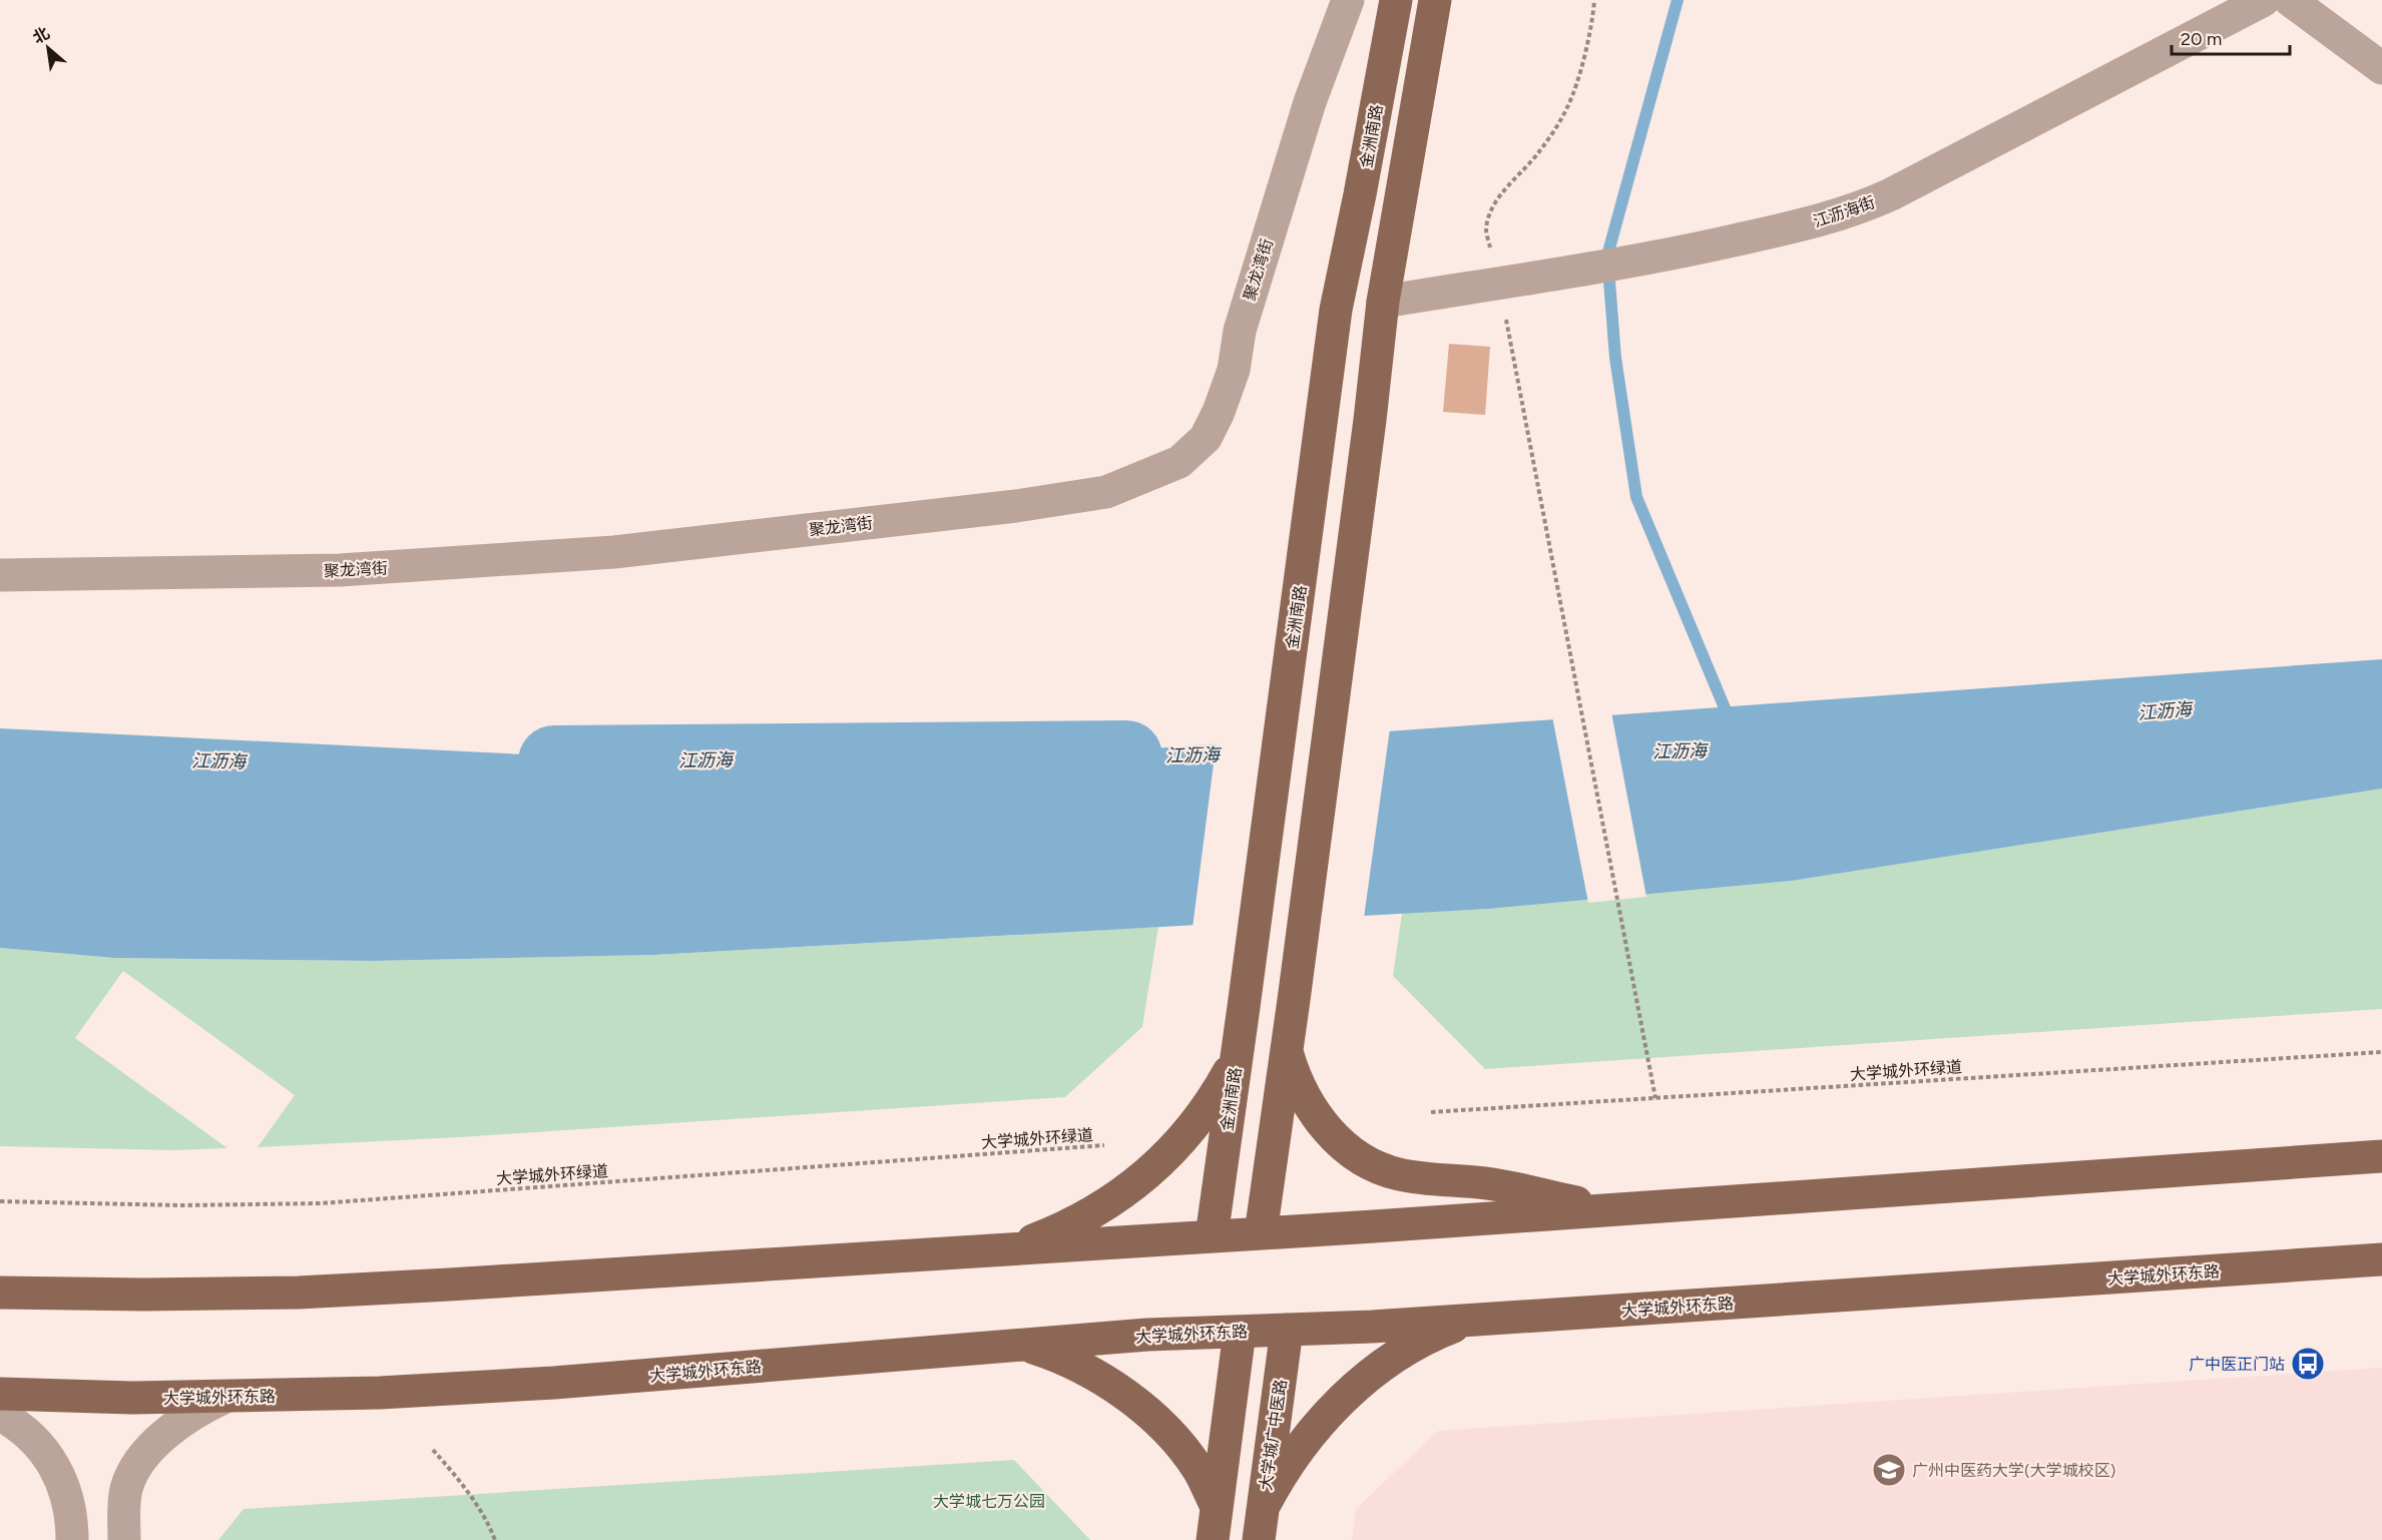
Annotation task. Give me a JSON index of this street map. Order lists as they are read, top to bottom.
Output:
{
  "streets": {
    "main road": ["金洲南路", "大学城外环东路", "大学城广中医路"],
    "street": ["江沥海街", "聚龙湾街"],
    "path": ["大学城外环绿道"]
  },
  "crossings": [
    ["大学城外环东路", "大学城广中医路"]
  ],
  "water": ["江沥海"],
  "parks": ["大学城七万公园"],
  "places": {
    "bus stop": ["广中医正门站"],
    "school or university": ["广州中医药大学(大学城校区)"]
  },
  "scale_bar": "20 m",
  "north": "top left"
}
